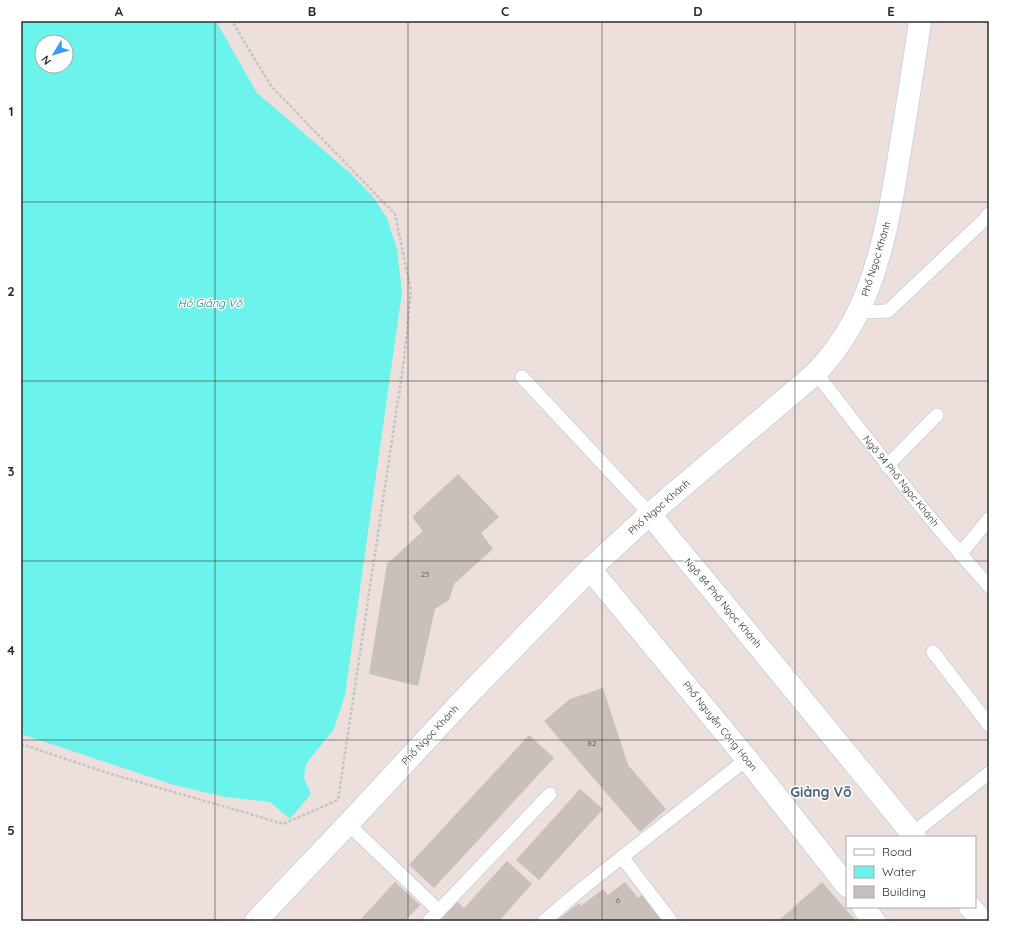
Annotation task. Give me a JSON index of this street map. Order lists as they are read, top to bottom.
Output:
{
  "streets": {
    "street": ["Phố Ngọc Khánh", "Ngõ 84 Phố Ngọc Khánh", "Phố Nguyễn Công Hoan"],
    "lane": ["Ngõ 94 Phố Ngọc Khánh"]
  },
  "crossings": [
    ["Phố Ngọc Khánh", "Ngõ 94 Phố Ngọc Khánh"],
    ["Phố Ngọc Khánh", "Ngõ 84 Phố Ngọc Khánh"],
    ["Phố Ngọc Khánh", "Phố Nguyễn Công Hoan"]
  ],
  "districts": ["Giảng Võ"],
  "water": ["Hồ Giảng Võ"],
  "house_numbers": ["23", "82", "6"],
  "legend": ["Road", "Water", "Building"],
  "north": "bottom left",
  "grid": {
    "columns": [
      "A",
      "B",
      "C",
      "D",
      "E"
    ],
    "rows": [
      "1",
      "2",
      "3",
      "4",
      "5"
    ]
  }
}
